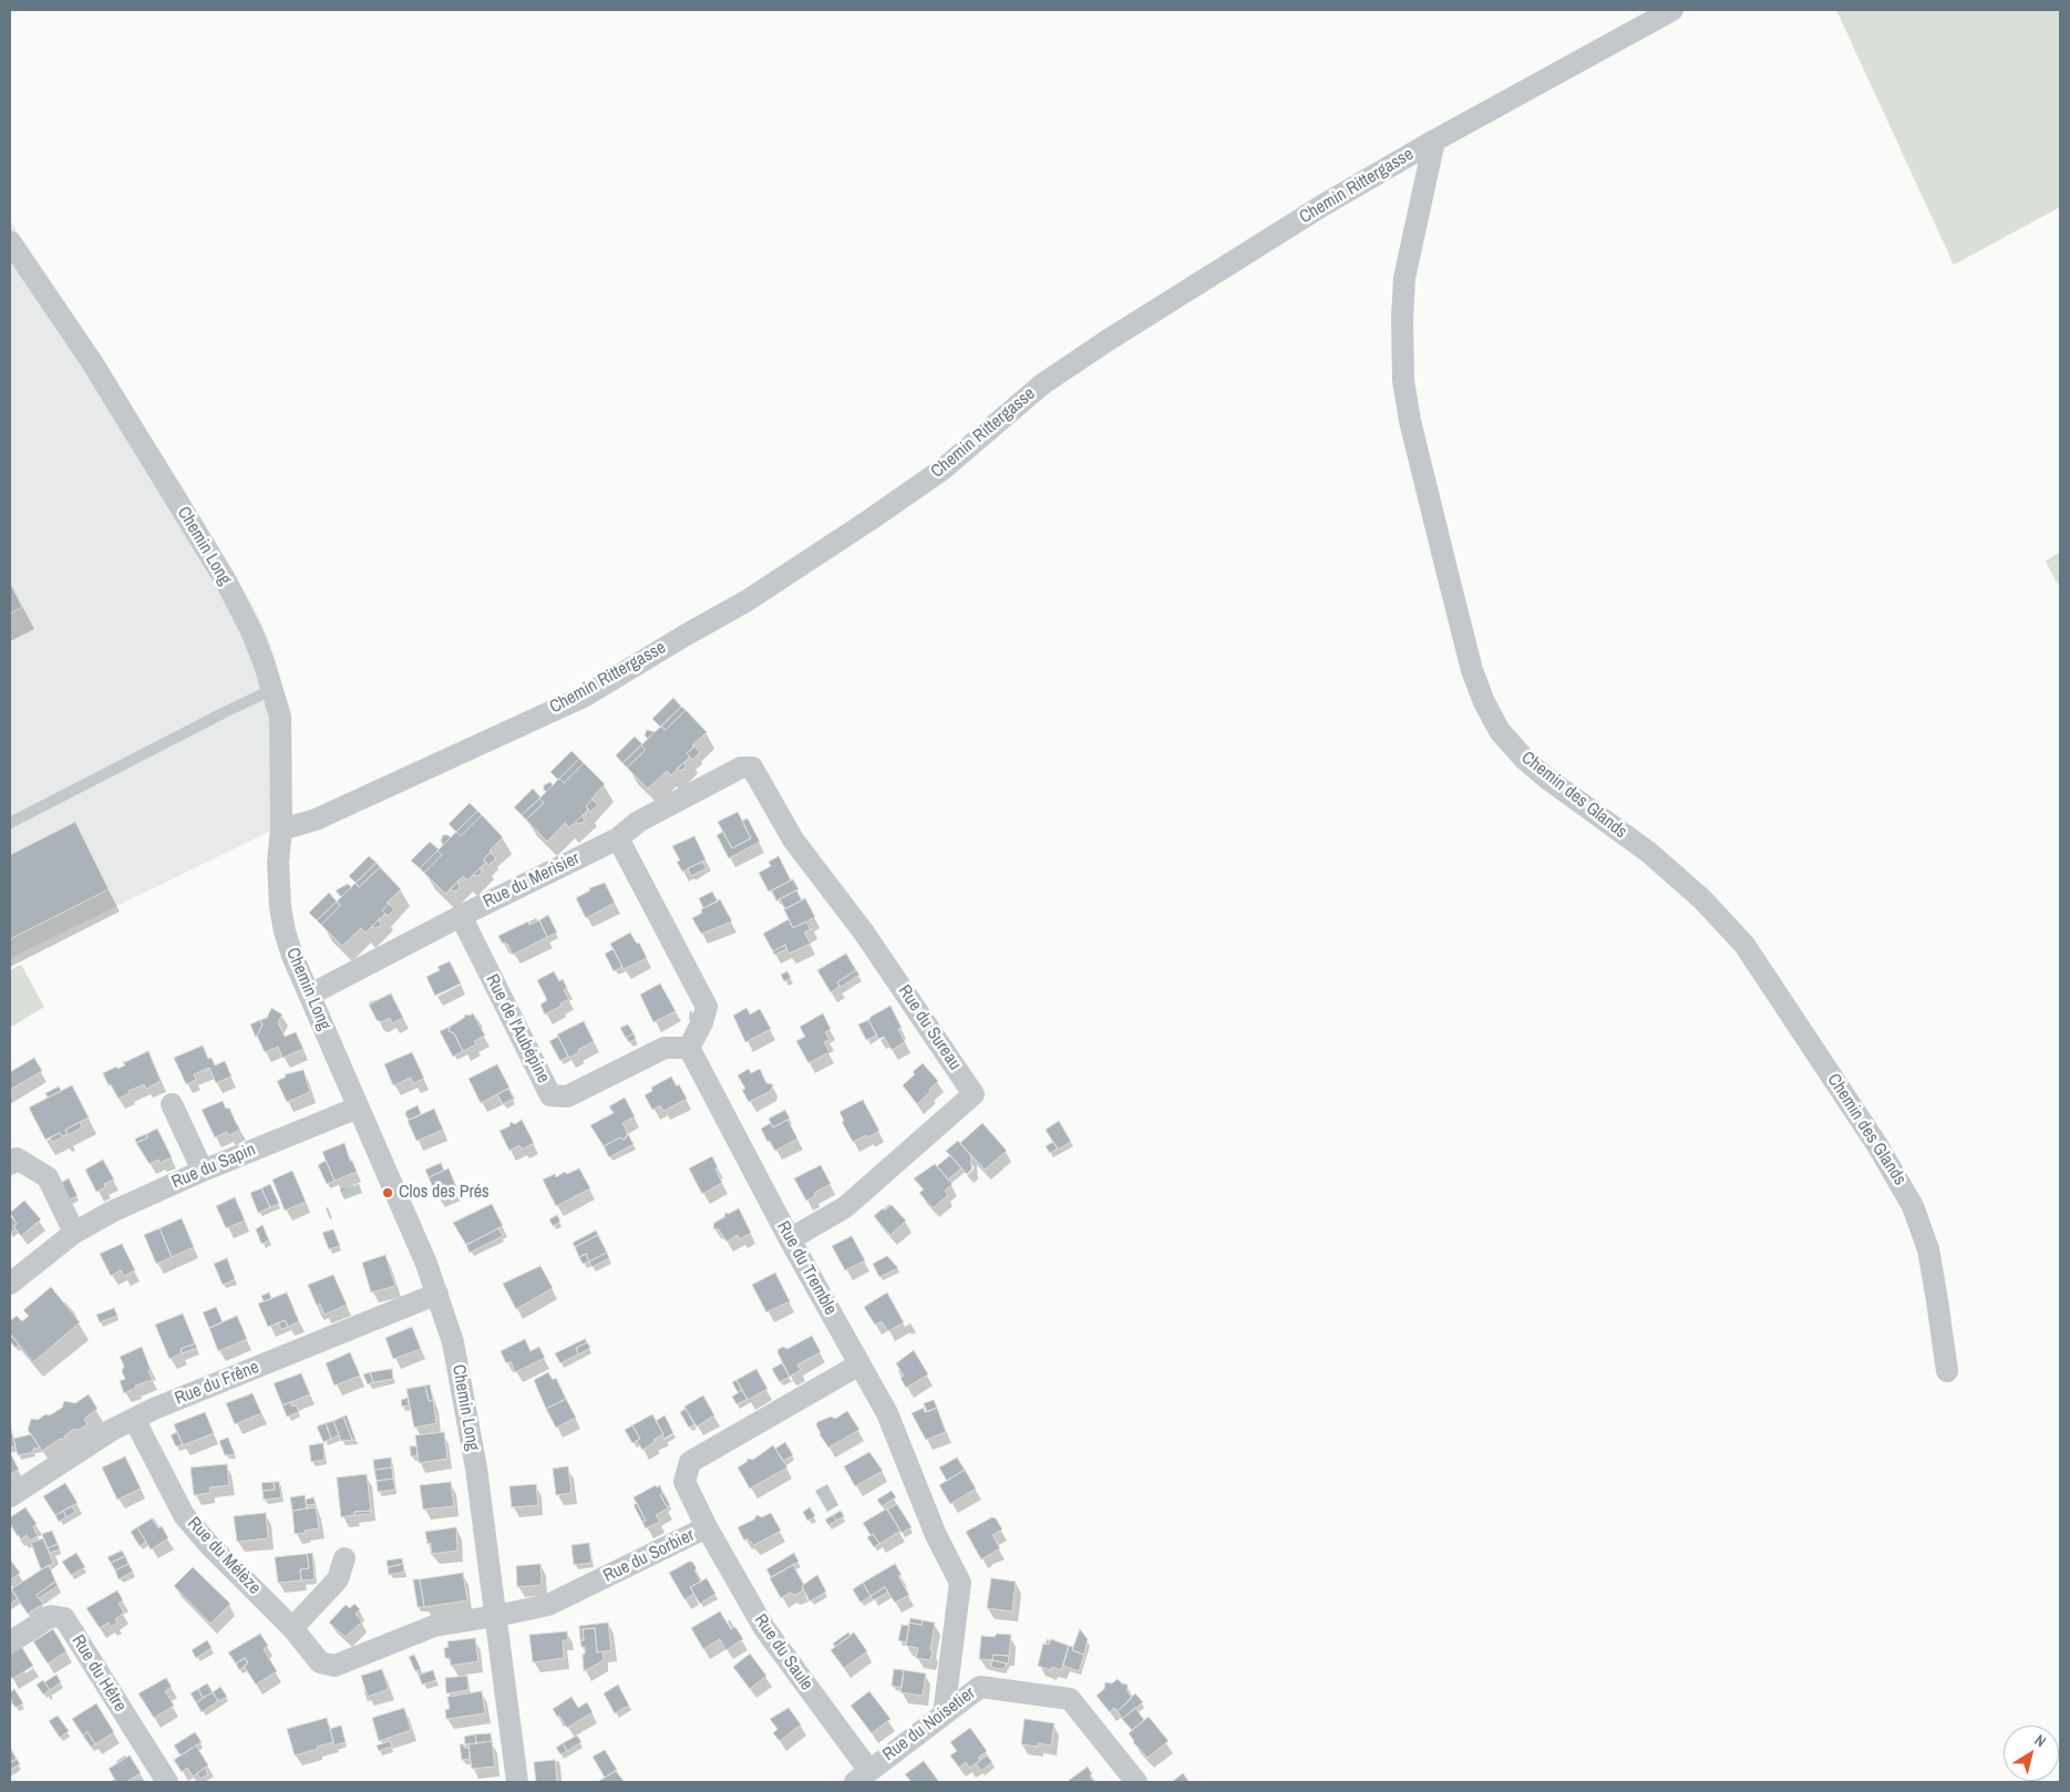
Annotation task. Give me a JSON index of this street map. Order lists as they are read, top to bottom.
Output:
{
  "streets": {
    "street": [
      "Chemin Rittergasse",
      "Chemin Long",
      "Chemin des Glands",
      "Rue du Merisier",
      "Rue du Sureau",
      "Rue de l'Aubépine",
      "Rue du Sapin",
      "Rue du Tremble",
      "Rue du Frêne",
      "Rue du Mélèze",
      "Rue du Sorbier",
      "Rue du Saule",
      "Rue du Hêtre",
      "Rue du Noisetier"
    ]
  },
  "crossings": [
    ["Chemin Rittergasse", "Chemin Long"],
    ["Chemin Rittergasse", "Chemin des Glands"],
    ["Chemin Long", "Rue du Merisier"],
    ["Chemin Long", "Rue du Sapin"],
    ["Chemin Long", "Rue du Frêne"],
    ["Chemin Long", "Rue du Mélèze"],
    ["Chemin Long", "Rue du Sorbier"],
    ["Rue du Merisier", "Rue du Sureau"],
    ["Rue du Merisier", "Rue de l'Aubépine"],
    ["Rue du Sureau", "Rue du Tremble"],
    ["Rue de l'Aubépine", "Rue du Tremble"],
    ["Rue du Tremble", "Rue du Sorbier"],
    ["Rue du Tremble", "Rue du Noisetier"],
    ["Rue du Frêne", "Rue du Mélèze"],
    ["Rue du Mélèze", "Rue du Sorbier"],
    ["Rue du Sorbier", "Rue du Saule"],
    ["Rue du Saule", "Rue du Noisetier"]
  ],
  "places": ["Clos des Prés"],
  "north": "top right"
}
